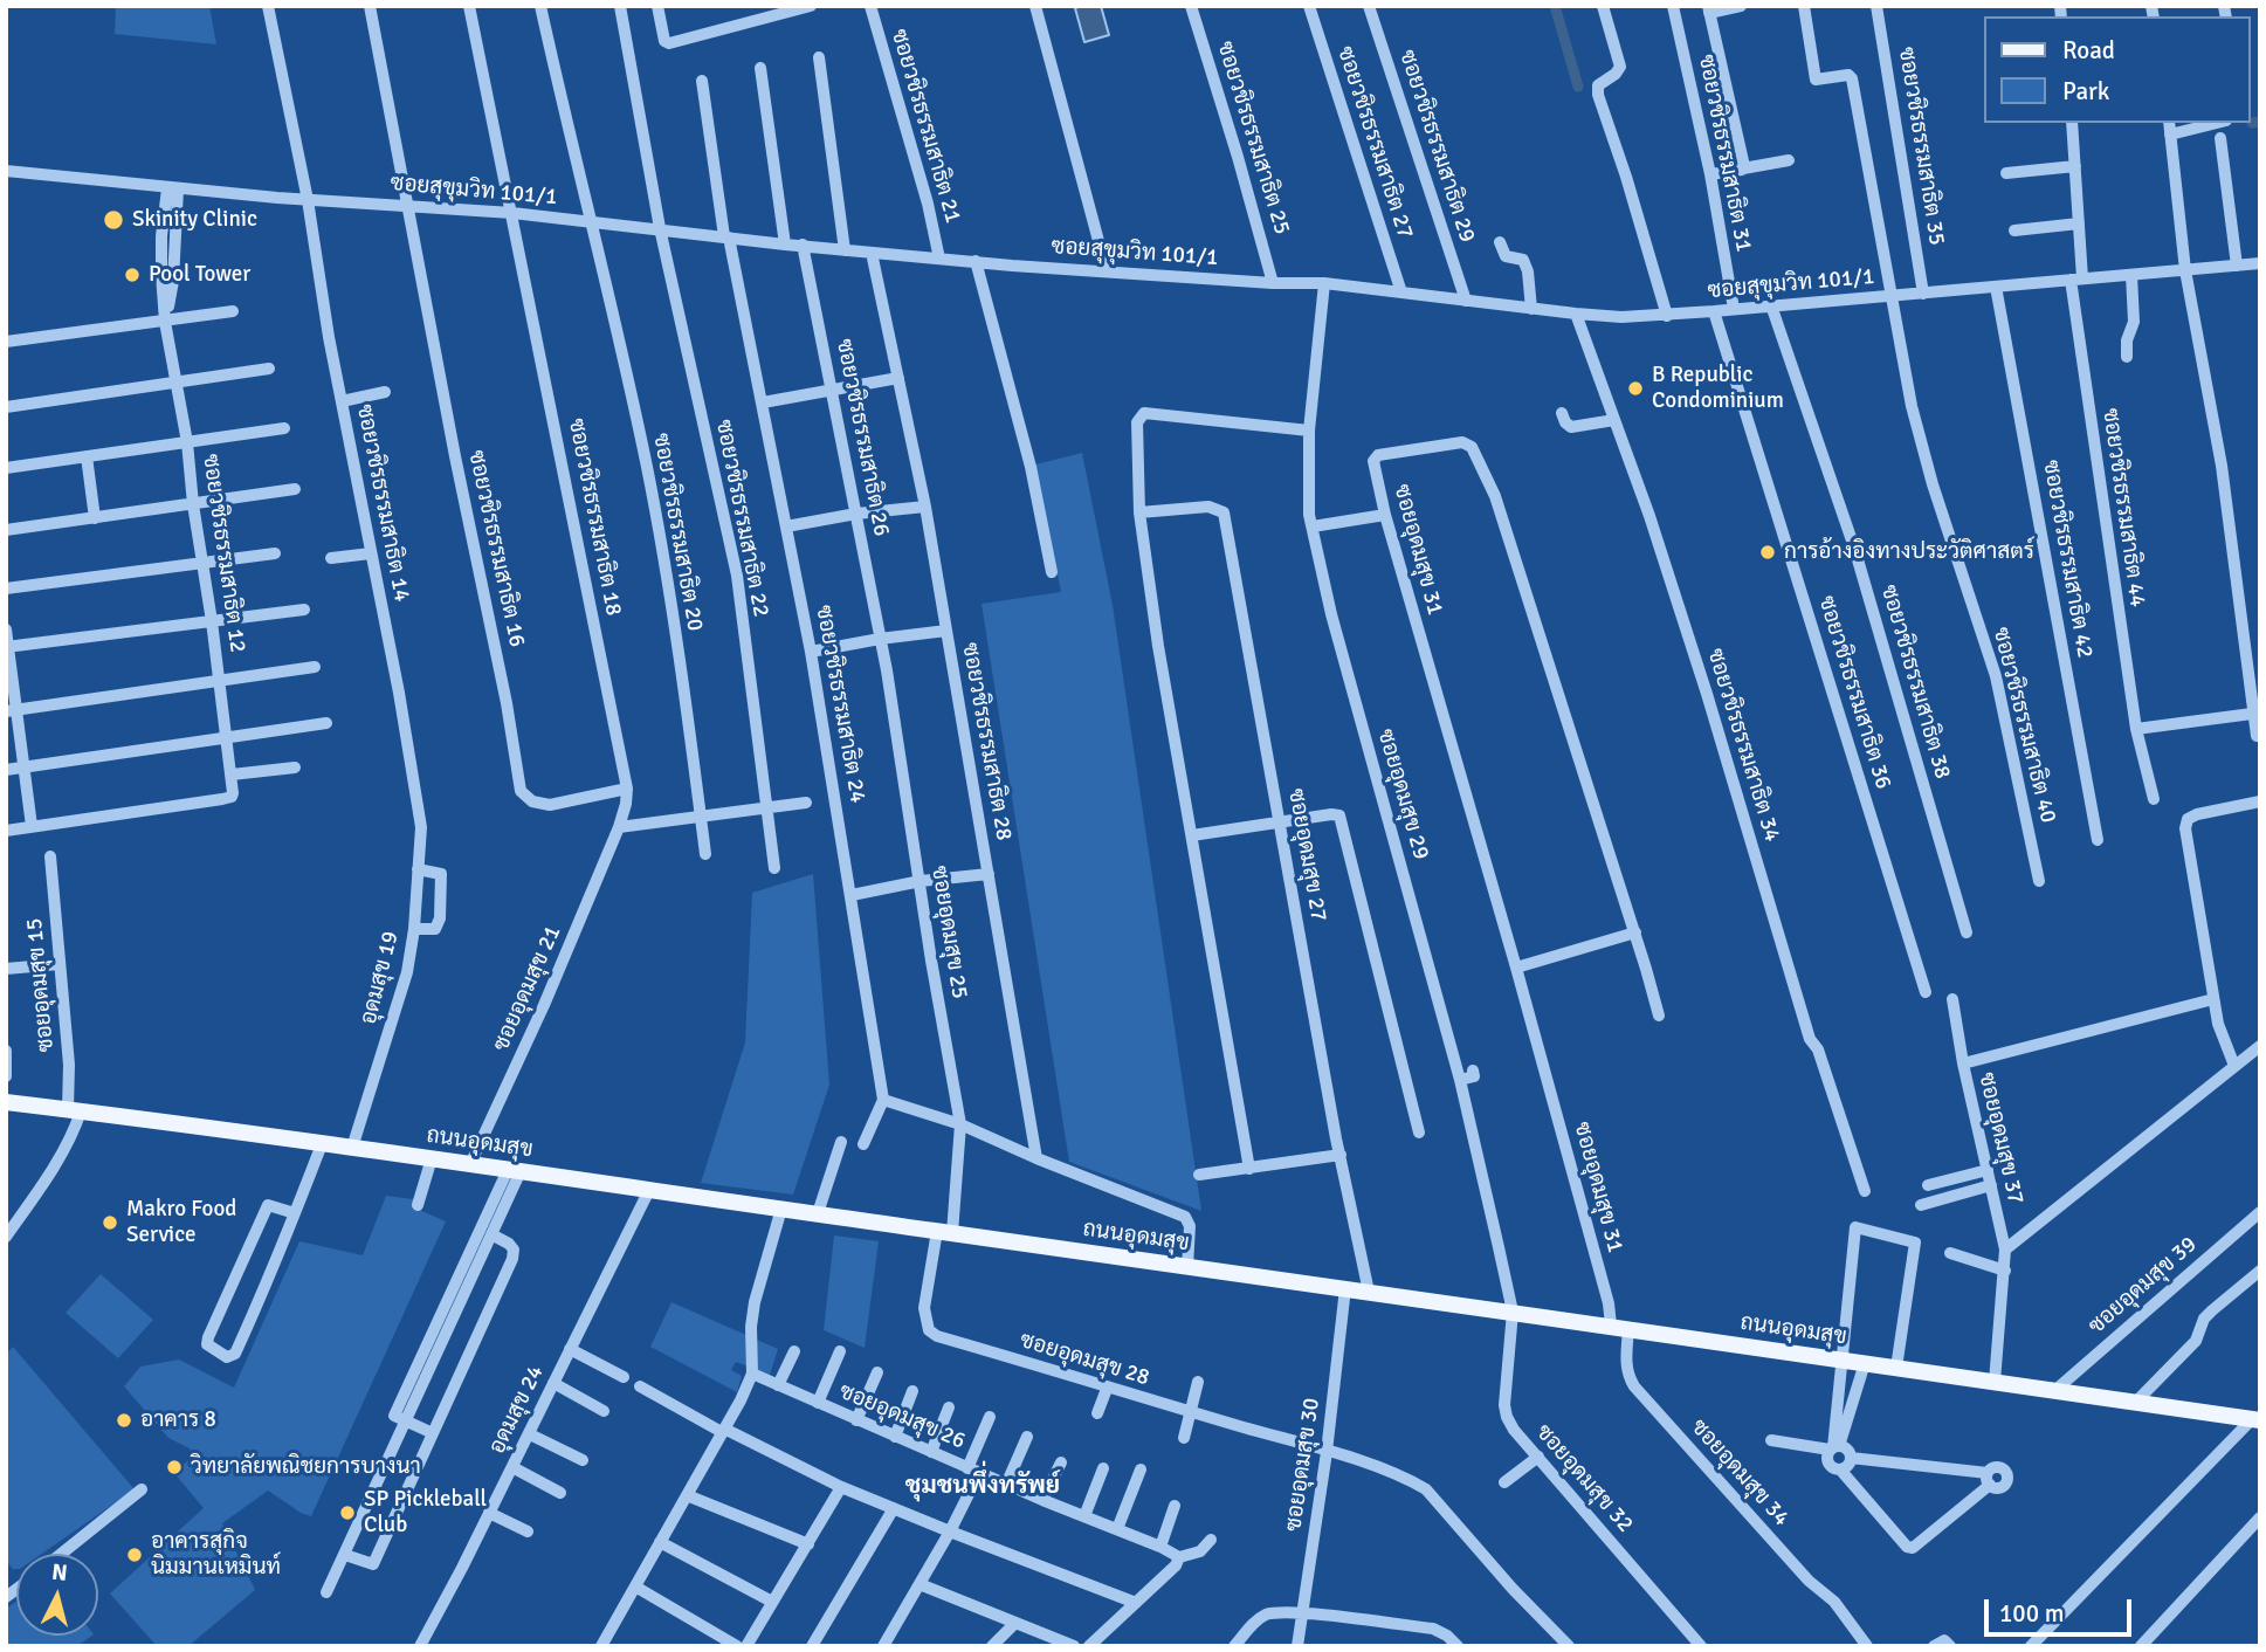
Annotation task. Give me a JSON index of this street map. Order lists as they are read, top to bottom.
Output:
{
  "streets": {
    "main road": ["ถนนอุดมสุข"],
    "street": [
      "ซอยวชิรธรรมสาธิต 21",
      "ซอยวชิรธรรมสาธิต 25",
      "ซอยวชิรธรรมสาธิต 27",
      "ซอยวชิรธรรมสาธิต 29",
      "ซอยวชิรธรรมสาธิต 35",
      "ซอยวชิรธรรมสาธิต 31",
      "ซอยสุขุมวิท 101/1",
      "ซอยวชิรธรรมสาธิต 26",
      "ซอยวชิรธรรมสาธิต 14",
      "ซอยวชิรธรรมสาธิต 44",
      "ซอยวชิรธรรมสาธิต 18",
      "ซอยวชิรธรรมสาธิต 22",
      "ซอยวชิรธรรมสาธิต 20",
      "ซอยวชิรธรรมสาธิต 16",
      "ซอยอุดมสุข 31",
      "ซอยวชิรธรรมสาธิต 12",
      "ซอยวชิรธรรมสาธิต 42",
      "ซอยวชิรธรรมสาธิต 38",
      "ซอยวชิรธรรมสาธิต 36",
      "ซอยวชิรธรรมสาธิต 24",
      "ซอยวชิรธรรมสาธิต 40",
      "ซอยวชิรธรรมสาธิต 28",
      "ซอยวชิรธรรมสาธิต 34",
      "ซอยอุดมสุข 29",
      "ซอยอุดมสุข 27",
      "ซอยอุดมสุข 25",
      "อุดมสุข 19",
      "ซอยอุดมสุข 15",
      "ซอยอุดมสุข 21",
      "ซอยอุดมสุข 37",
      "ซอยอุดมสุข 39",
      "ซอยอุดมสุข 28",
      "อุดมสุข 24",
      "ซอยอุดมสุข 26",
      "ซอยอุดมสุข 30",
      "ซอยอุดมสุข 34",
      "ซอยอุดมสุข 32"
    ]
  },
  "crossings": [
    ["ซอยวชิรธรรมสาธิต 21", "ซอยสุขุมวิท 101/1"],
    ["ซอยวชิรธรรมสาธิต 25", "ซอยสุขุมวิท 101/1"],
    ["ซอยวชิรธรรมสาธิต 27", "ซอยสุขุมวิท 101/1"],
    ["ซอยวชิรธรรมสาธิต 29", "ซอยสุขุมวิท 101/1"],
    ["ซอยวชิรธรรมสาธิต 35", "ซอยสุขุมวิท 101/1"],
    ["ซอยวชิรธรรมสาธิต 31", "ซอยสุขุมวิท 101/1"],
    ["ซอยสุขุมวิท 101/1", "ซอยวชิรธรรมสาธิต 26"],
    ["ซอยสุขุมวิท 101/1", "ซอยวชิรธรรมสาธิต 14"],
    ["ซอยสุขุมวิท 101/1", "ซอยวชิรธรรมสาธิต 44"],
    ["ซอยสุขุมวิท 101/1", "ซอยวชิรธรรมสาธิต 18"],
    ["ซอยสุขุมวิท 101/1", "ซอยวชิรธรรมสาธิต 22"],
    ["ซอยสุขุมวิท 101/1", "ซอยวชิรธรรมสาธิต 20"],
    ["ซอยสุขุมวิท 101/1", "ซอยวชิรธรรมสาธิต 16"],
    ["ซอยสุขุมวิท 101/1", "ซอยวชิรธรรมสาธิต 12"],
    ["ซอยสุขุมวิท 101/1", "ซอยวชิรธรรมสาธิต 42"],
    ["ซอยสุขุมวิท 101/1", "ซอยวชิรธรรมสาธิต 38"],
    ["ซอยสุขุมวิท 101/1", "ซอยวชิรธรรมสาธิต 36"],
    ["ซอยสุขุมวิท 101/1", "ซอยวชิรธรรมสาธิต 24"],
    ["ซอยสุขุมวิท 101/1", "ซอยวชิรธรรมสาธิต 40"],
    ["ซอยสุขุมวิท 101/1", "ซอยวชิรธรรมสาธิต 28"],
    ["ซอยสุขุมวิท 101/1", "ซอยวชิรธรรมสาธิต 34"],
    ["ซอยสุขุมวิท 101/1", "ซอยอุดมสุข 29"],
    ["ซอยวชิรธรรมสาธิต 26", "ซอยอุดมสุข 25"],
    ["ซอยวชิรธรรมสาธิต 14", "อุดมสุข 19"],
    ["ซอยวชิรธรรมสาธิต 18", "ซอยวชิรธรรมสาธิต 16"],
    ["ซอยวชิรธรรมสาธิต 18", "ซอยอุดมสุข 21"],
    ["ซอยอุดมสุข 31", "ถนนอุดมสุข"],
    ["ซอยอุดมสุข 31", "ซอยอุดมสุข 34"],
    ["ซอยอุดมสุข 29", "ถนนอุดมสุข"],
    ["ซอยอุดมสุข 29", "ซอยอุดมสุข 32"],
    ["ซอยอุดมสุข 27", "ถนนอุดมสุข"],
    ["ซอยอุดมสุข 25", "ถนนอุดมสุข"],
    ["ซอยอุดมสุข 25", "ซอยอุดมสุข 28"],
    ["อุดมสุข 19", "ถนนอุดมสุข"],
    ["ซอยอุดมสุข 15", "ถนนอุดมสุข"],
    ["ซอยอุดมสุข 21", "ถนนอุดมสุข"],
    ["ซอยอุดมสุข 37", "ถนนอุดมสุข"],
    ["ถนนอุดมสุข", "ซอยอุดมสุข 39"],
    ["ถนนอุดมสุข", "ซอยอุดมสุข 28"],
    ["ถนนอุดมสุข", "อุดมสุข 24"],
    ["ถนนอุดมสุข", "ซอยอุดมสุข 30"],
    ["ถนนอุดมสุข", "ซอยอุดมสุข 34"],
    ["ถนนอุดมสุข", "ซอยอุดมสุข 32"],
    ["ซอยอุดมสุข 28", "ซอยอุดมสุข 30"]
  ],
  "districts": ["ชุมชนพึ่งทรัพย์"],
  "places": [
    "Skinity Clinic",
    "Pool Tower",
    "B Republic Condominium",
    "การอ้างอิงทางประวัติศาสตร์",
    "Makro Food Service",
    "อาคาร 8",
    "วิทยาลัยพณิชยการบางนา",
    "SP Pickleball Club",
    "อาคารสุกิจ นิมมานเหมินท์"
  ],
  "legend": ["Road", "Park"],
  "scale_bar": "100 m",
  "north": "top"
}
